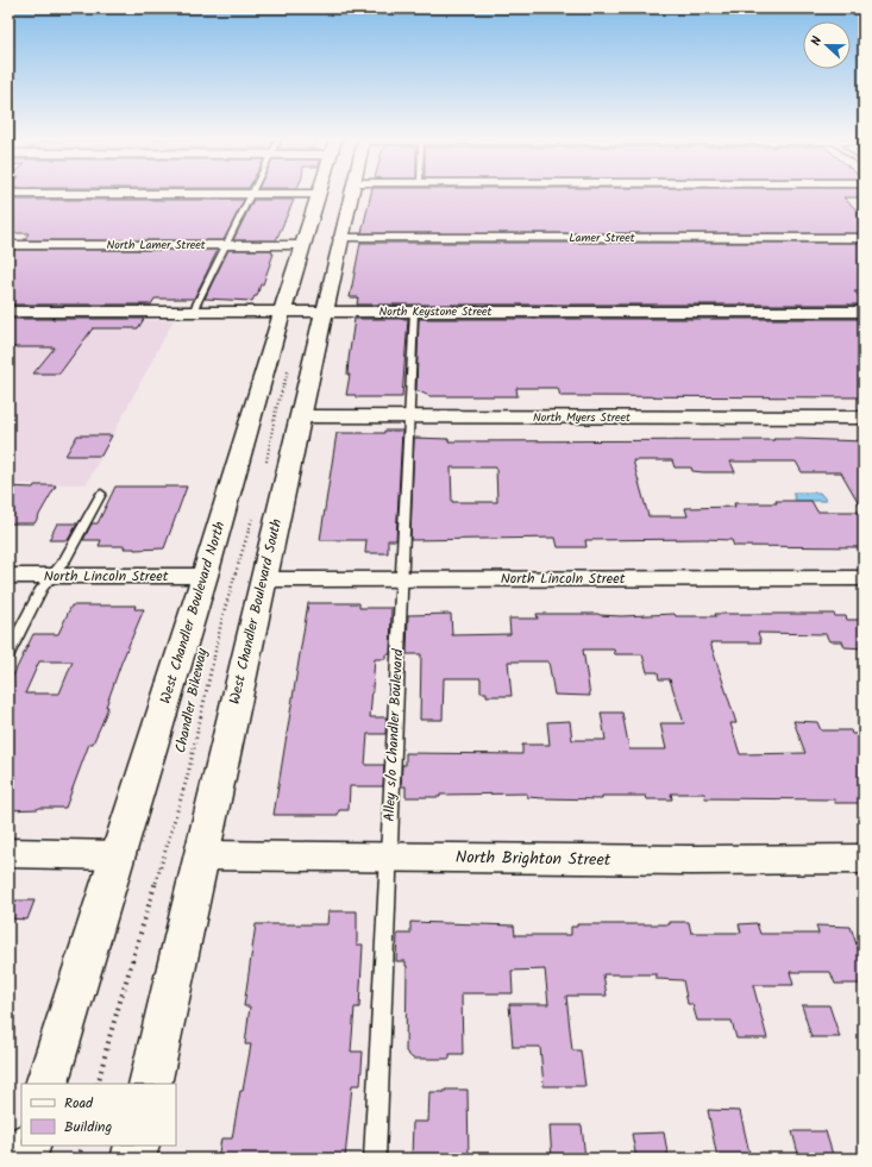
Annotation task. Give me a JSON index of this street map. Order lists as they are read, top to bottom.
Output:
{
  "streets": {
    "main road": ["North Keystone Street", "West Chandler Boulevard South", "West Chandler Boulevard North"],
    "street": [
      "Lamer Street",
      "North Lamer Street",
      "North Myers Street",
      "North Lincoln Street",
      "North Brighton Street"
    ],
    "lane": ["Alley s/o Chandler Boulevard"],
    "path": ["Chandler Bikeway"]
  },
  "crossings": [
    ["Lamer Street", "West Chandler Boulevard South"],
    ["North Lamer Street", "West Chandler Boulevard North"],
    ["North Keystone Street", "West Chandler Boulevard South"],
    ["North Keystone Street", "West Chandler Boulevard North"],
    ["North Keystone Street", "Alley s/o Chandler Boulevard"],
    ["North Myers Street", "West Chandler Boulevard South"],
    ["North Myers Street", "Alley s/o Chandler Boulevard"],
    ["North Lincoln Street", "West Chandler Boulevard South"],
    ["North Lincoln Street", "West Chandler Boulevard North"],
    ["North Lincoln Street", "Alley s/o Chandler Boulevard"],
    ["West Chandler Boulevard South", "North Brighton Street"],
    ["Alley s/o Chandler Boulevard", "North Brighton Street"]
  ],
  "legend": ["Road", "Building"],
  "north": "left"
}
